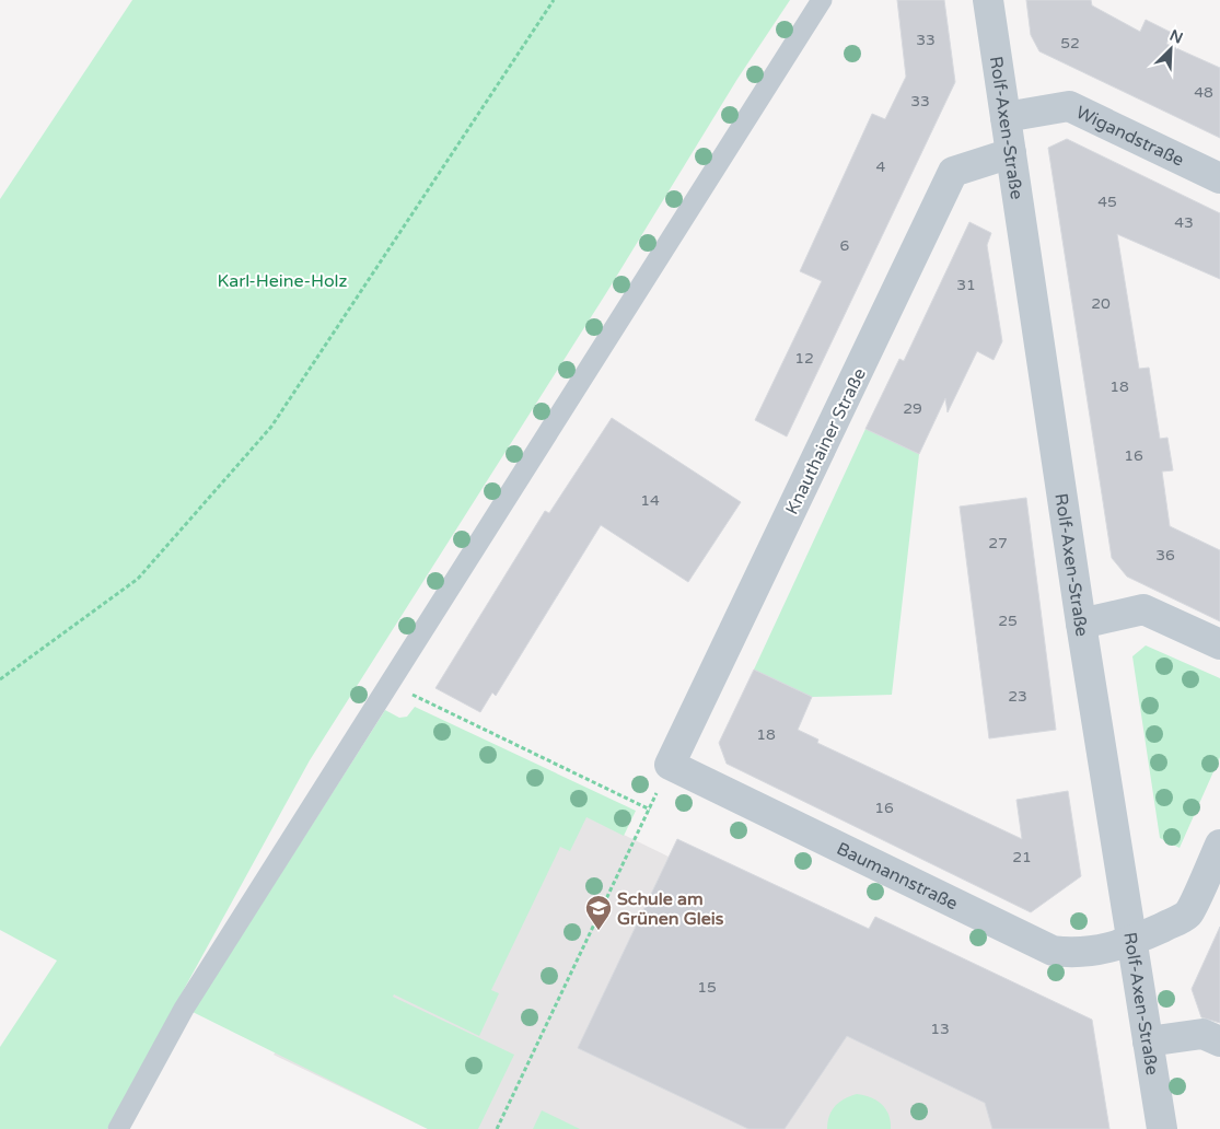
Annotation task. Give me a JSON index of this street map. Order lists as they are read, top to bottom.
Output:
{
  "streets": {
    "street": [
      "Rolf-Axen-Straße",
      "Wigandstraße",
      "Knauthainer Straße",
      "Baumannstraße"
    ]
  },
  "crossings": [
    ["Rolf-Axen-Straße", "Wigandstraße"],
    ["Rolf-Axen-Straße", "Knauthainer Straße"],
    ["Rolf-Axen-Straße", "Baumannstraße"],
    ["Knauthainer Straße", "Baumannstraße"]
  ],
  "parks": ["Karl-Heine-Holz"],
  "places": {
    "school or university": ["Schule am Grünen Gleis"]
  },
  "house_numbers": [
    "33",
    "52",
    "48",
    "33",
    "4",
    "45",
    "43",
    "6",
    "31",
    "20",
    "12",
    "18",
    "29",
    "16",
    "14",
    "27",
    "36",
    "25",
    "23",
    "18",
    "16",
    "21",
    "15",
    "13"
  ],
  "north": "top right"
}
